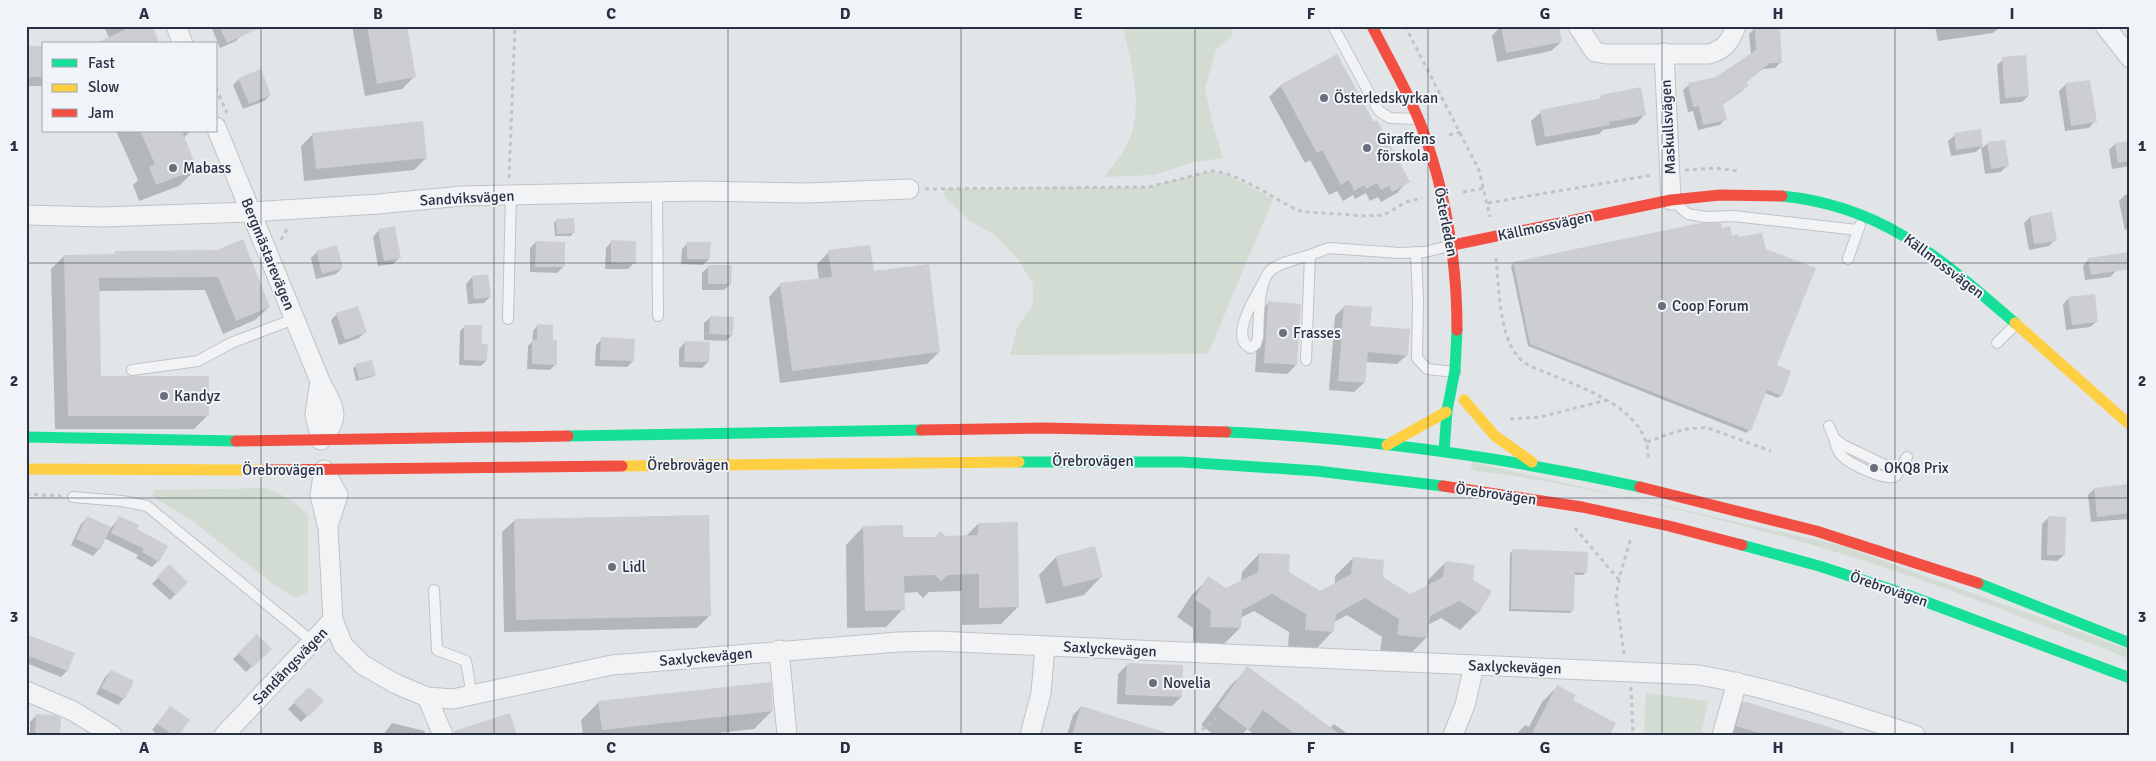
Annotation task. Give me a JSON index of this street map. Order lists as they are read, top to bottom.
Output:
{
  "streets": {
    "main road": ["Österleden", "Källmossvägen", "Örebrovägen"],
    "street": [
      "Maskullsvägen",
      "Sandviksvägen",
      "Bergmästarevägen",
      "Saxlyckevägen",
      "Sandängsvägen"
    ]
  },
  "crossings": [
    ["Maskullsvägen", "Källmossvägen"],
    ["Sandviksvägen", "Bergmästarevägen"],
    ["Österleden", "Källmossvägen"],
    ["Österleden", "Örebrovägen"],
    ["Bergmästarevägen", "Örebrovägen"],
    ["Örebrovägen", "Sandängsvägen"],
    ["Saxlyckevägen", "Sandängsvägen"]
  ],
  "places": [
    "Österledskyrkan",
    "Giraffens förskola",
    "Mabass",
    "Coop Forum",
    "Frasses",
    "Kandyz",
    "OKQ8 Prix",
    "Lidl",
    "Novelia"
  ],
  "legend": ["Fast", "Slow", "Jam"],
  "grid": {
    "columns": [
      "A",
      "B",
      "C",
      "D",
      "E",
      "F",
      "G",
      "H",
      "I"
    ],
    "rows": ["1", "2", "3"]
  }
}
